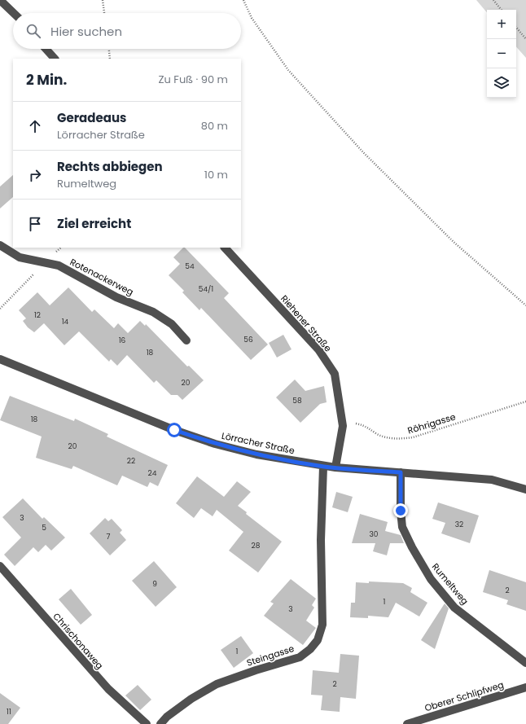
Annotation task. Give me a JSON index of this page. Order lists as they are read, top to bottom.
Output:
{
  "streets": {
    "street": [
      "Rotenackerweg",
      "Riehener Straße",
      "Lörracher Straße",
      "Rumeltweg",
      "Chrischonaweg",
      "Steingasse",
      "Oberer Schlipfweg"
    ],
    "path": ["Röhrigasse"]
  },
  "crossings": [
    ["Riehener Straße", "Röhrigasse"],
    ["Riehener Straße", "Lörracher Straße"],
    ["Lörracher Straße", "Rumeltweg"],
    ["Lörracher Straße", "Steingasse"]
  ],
  "house_numbers": [
    "54",
    "54/1",
    "12",
    "14",
    "56",
    "16",
    "18",
    "20",
    "58",
    "18",
    "20",
    "22",
    "24",
    "3",
    "32",
    "5",
    "30",
    "7",
    "28",
    "9",
    "2",
    "1",
    "3",
    "1",
    "2",
    "11"
  ],
  "page": {
    "map_buttons": ["+", "−"],
    "search": "Hier suchen",
    "heading": ["2 Min.", "Zu Fuß · 90 m"],
    "list": [
      ["Geradeaus", "Lörracher Straße", "80 m"],
      ["Rechts abbiegen", "Rumeltweg", "10 m"],
      "Ziel erreicht"
    ]
  }
}
